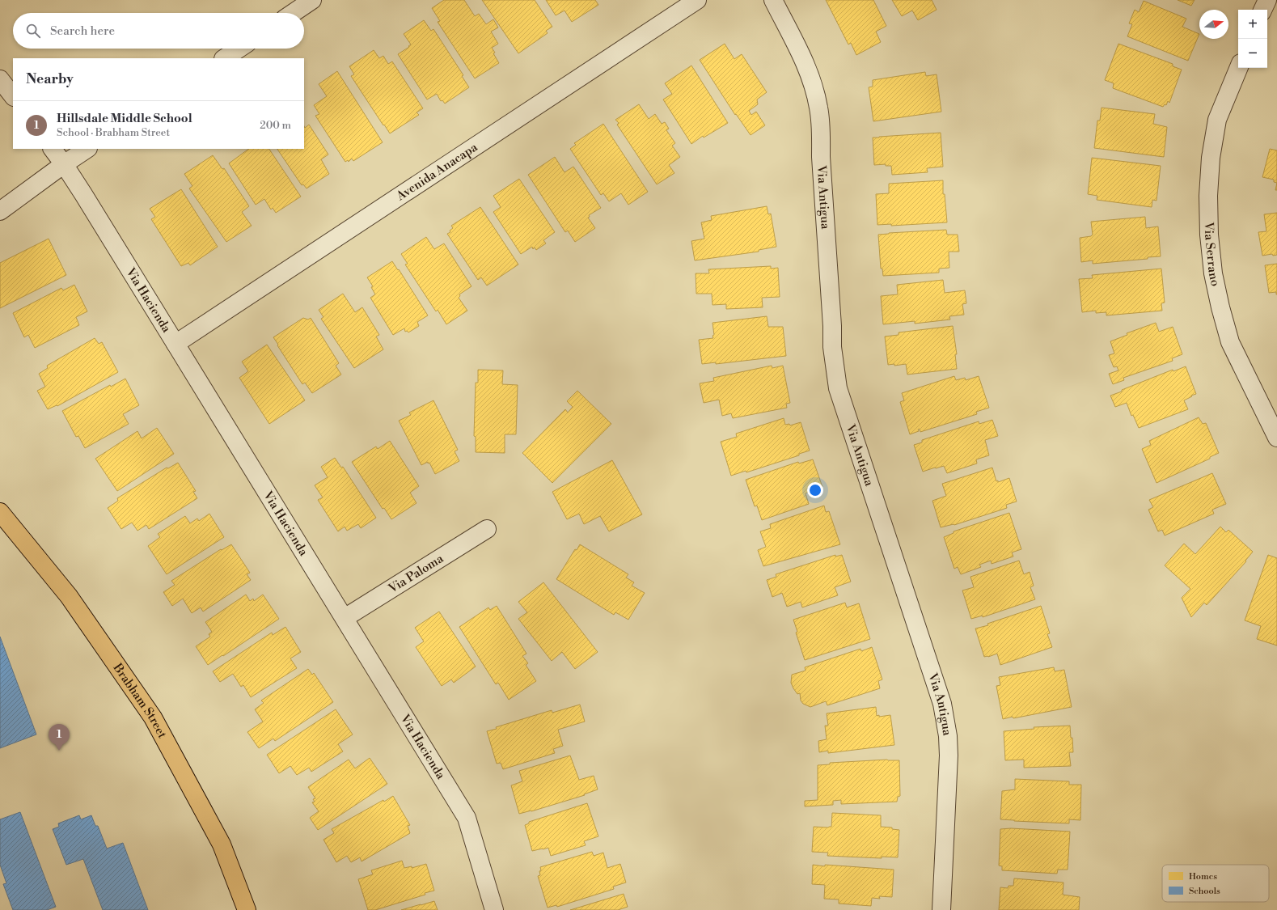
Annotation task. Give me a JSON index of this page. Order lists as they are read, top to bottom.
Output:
{
  "streets": {
    "main road": ["Brabham Street"],
    "street": [
      "Avenida Anacapa",
      "Via Antigua",
      "Via Serrano",
      "Via Hacienda",
      "Via Paloma"
    ]
  },
  "crossings": [
    ["Avenida Anacapa", "Via Hacienda"],
    ["Via Hacienda", "Via Paloma"]
  ],
  "legend": ["Homes", "Schools"],
  "north": "right",
  "page": {
    "map_buttons": ["+", "−"],
    "search": "Search here",
    "heading": "Nearby",
    "list": [
      {
        "mark": "1",
        "name": "Hillsdale Middle School",
        "note": "School · Brabham Street",
        "value": "200 m"
      }
    ],
    "pins": "1"
  }
}
